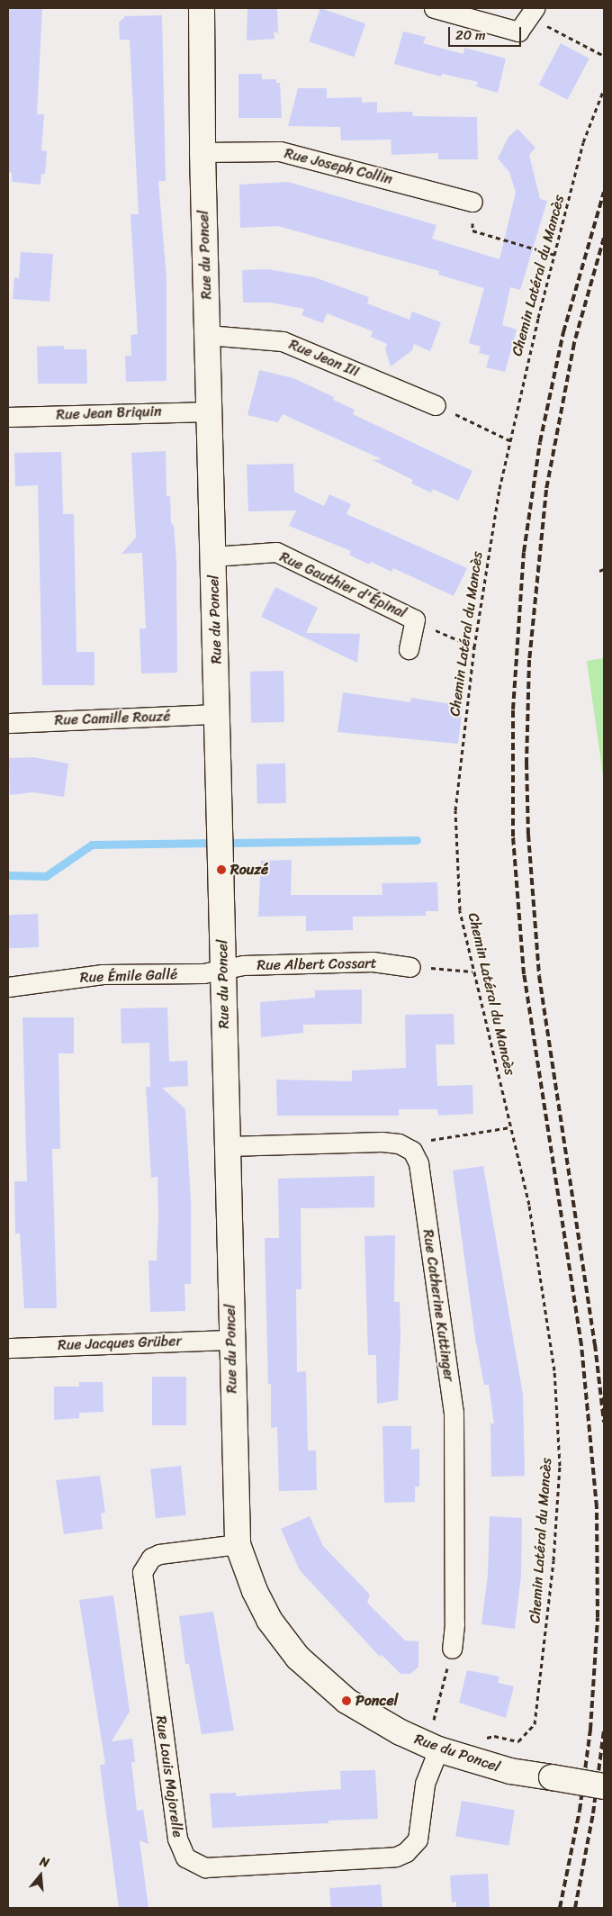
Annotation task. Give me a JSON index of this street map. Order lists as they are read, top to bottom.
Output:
{
  "streets": {
    "street": [
      "Rue Joseph Collin",
      "Rue du Poncel",
      "Rue Jean III",
      "Rue Jean Briquin",
      "Rue Gauthier d'Épinal",
      "Rue Camille Rouzé",
      "Rue Albert Cossart",
      "Rue Émile Gallé",
      "Rue Catherine Kuttinger",
      "Rue Jacques Grüber",
      "Rue Louis Majorelle"
    ],
    "path": ["Chemin Latéral du Mancès"]
  },
  "crossings": [
    ["Rue Joseph Collin", "Rue du Poncel"],
    ["Rue du Poncel", "Rue Jean III"],
    ["Rue du Poncel", "Rue Jean Briquin"],
    ["Rue du Poncel", "Rue Gauthier d'Épinal"],
    ["Rue du Poncel", "Rue Camille Rouzé"],
    ["Rue du Poncel", "Rue Albert Cossart"],
    ["Rue du Poncel", "Rue Émile Gallé"],
    ["Rue du Poncel", "Rue Jacques Grüber"],
    ["Rue du Poncel", "Rue Louis Majorelle"],
    ["Rue Albert Cossart", "Rue Émile Gallé"]
  ],
  "places": ["Rouzé", "Poncel"],
  "scale_bar": "20 m",
  "north": "top"
}
